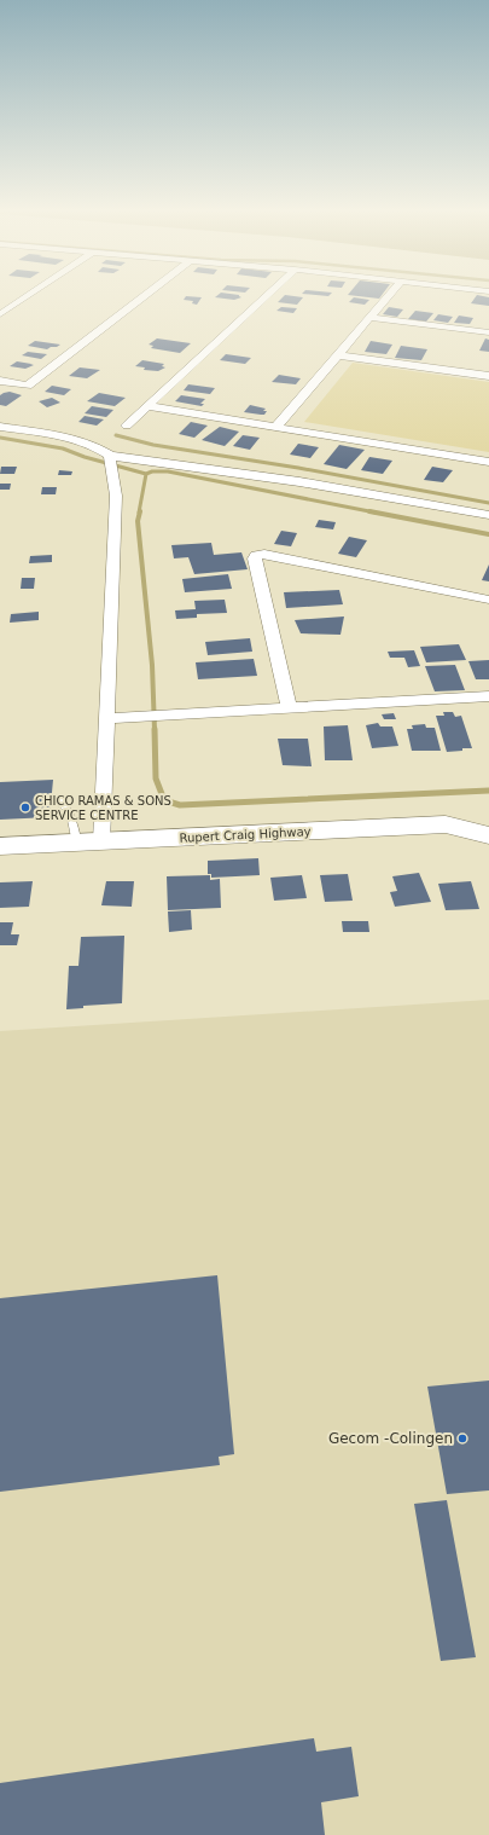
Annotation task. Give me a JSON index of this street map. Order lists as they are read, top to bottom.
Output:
{
  "streets": {
    "main road": ["Rupert Craig Highway"]
  },
  "places": ["CHICO RAMAS & SONS SERVICE CENTRE", "Gecom -Colingen"]
}
